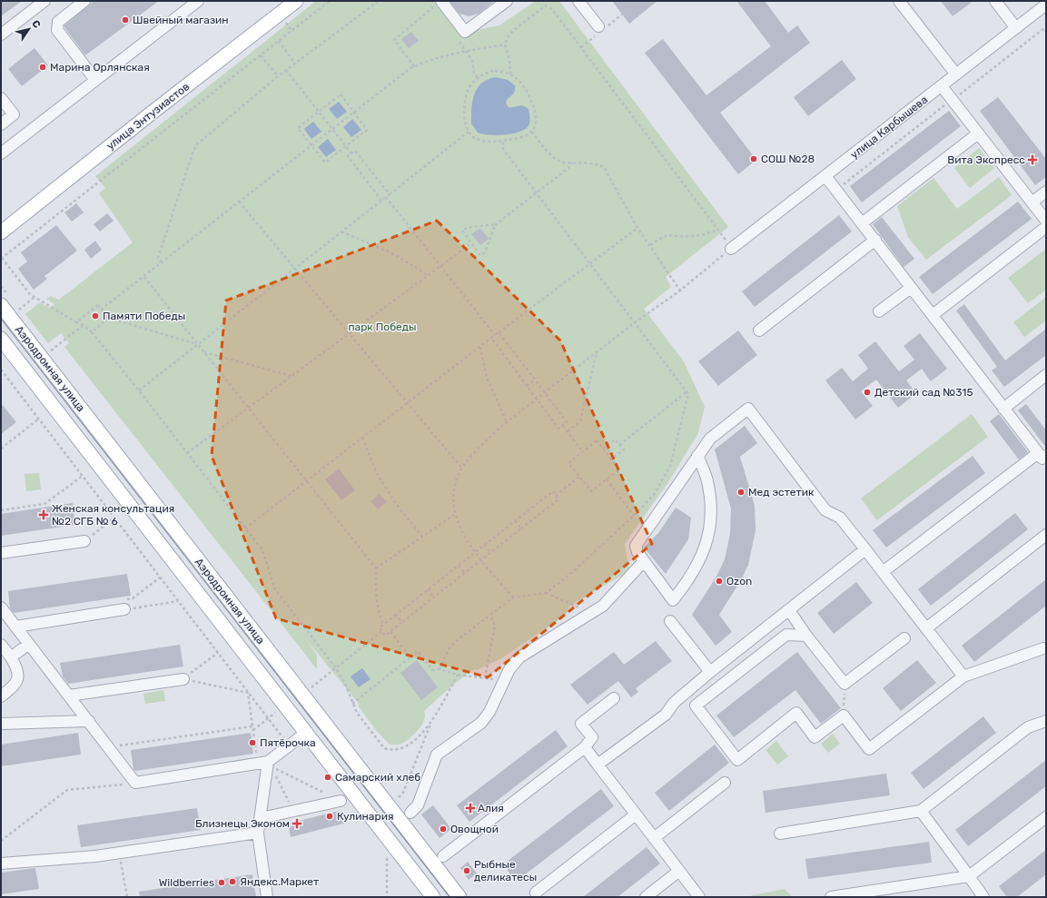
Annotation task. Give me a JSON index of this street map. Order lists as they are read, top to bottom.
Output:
{
  "streets": {
    "main road": ["улица Энтузиастов", "Аэродромная улица"],
    "street": ["улица Карбышева"]
  },
  "parks": ["парк Победы"],
  "places": {
    "other": [
      "Швейный магазин",
      "Марина Орлянская",
      "СОШ №28",
      "Памяти Победы",
      "Детский сад №315",
      "Мед эстетик",
      "Ozon",
      "Пятёрочка",
      "Самарский хлеб",
      "Кулинария",
      "Овощной",
      "Рыбные деликатесы",
      "Яндекс.Маркет",
      "Wildberries"
    ],
    "health": [
      "Вита Экспресс",
      "Женская консультация №2 СГБ № 6",
      "Алия",
      "Близнецы Эконом"
    ]
  },
  "north": "top right"
}
